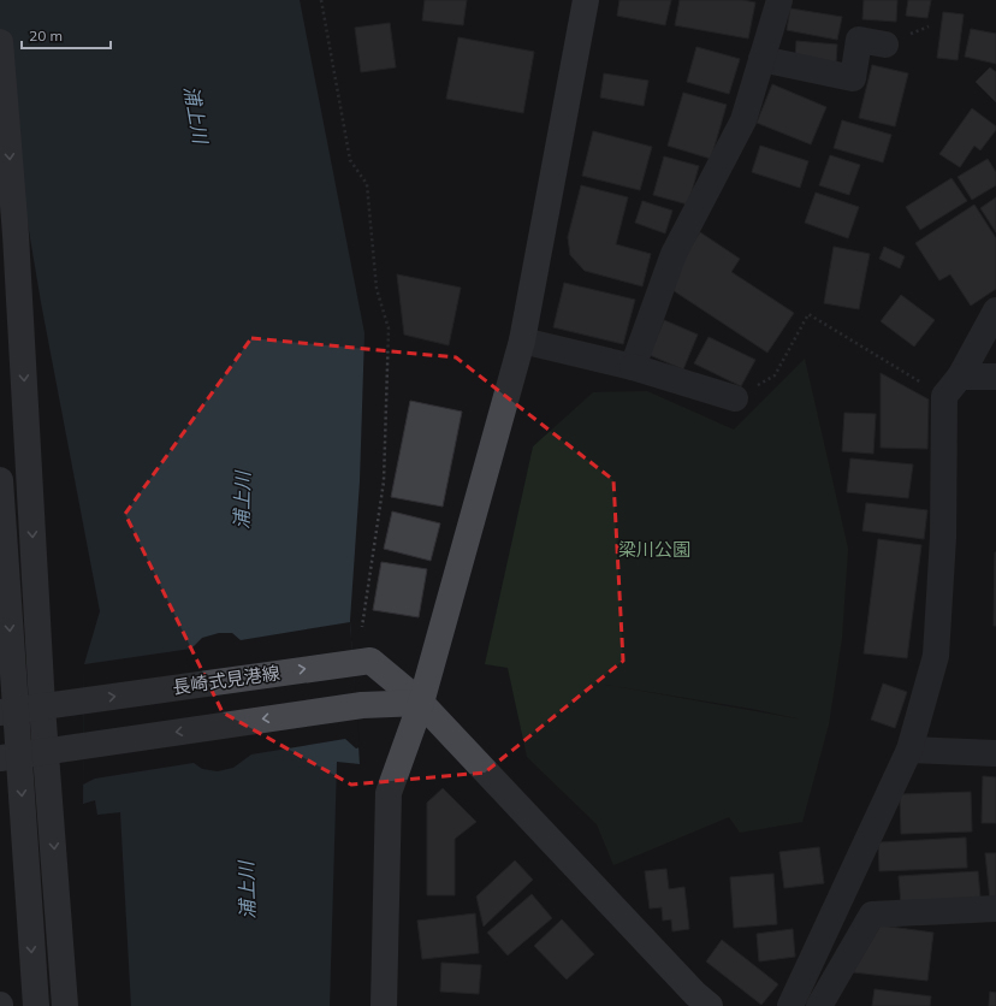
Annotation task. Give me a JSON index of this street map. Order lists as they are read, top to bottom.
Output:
{
  "streets": {
    "main road": ["長崎式見港線"]
  },
  "water": ["浦上川"],
  "parks": ["梁川公園"],
  "scale_bar": "20 m"
}
